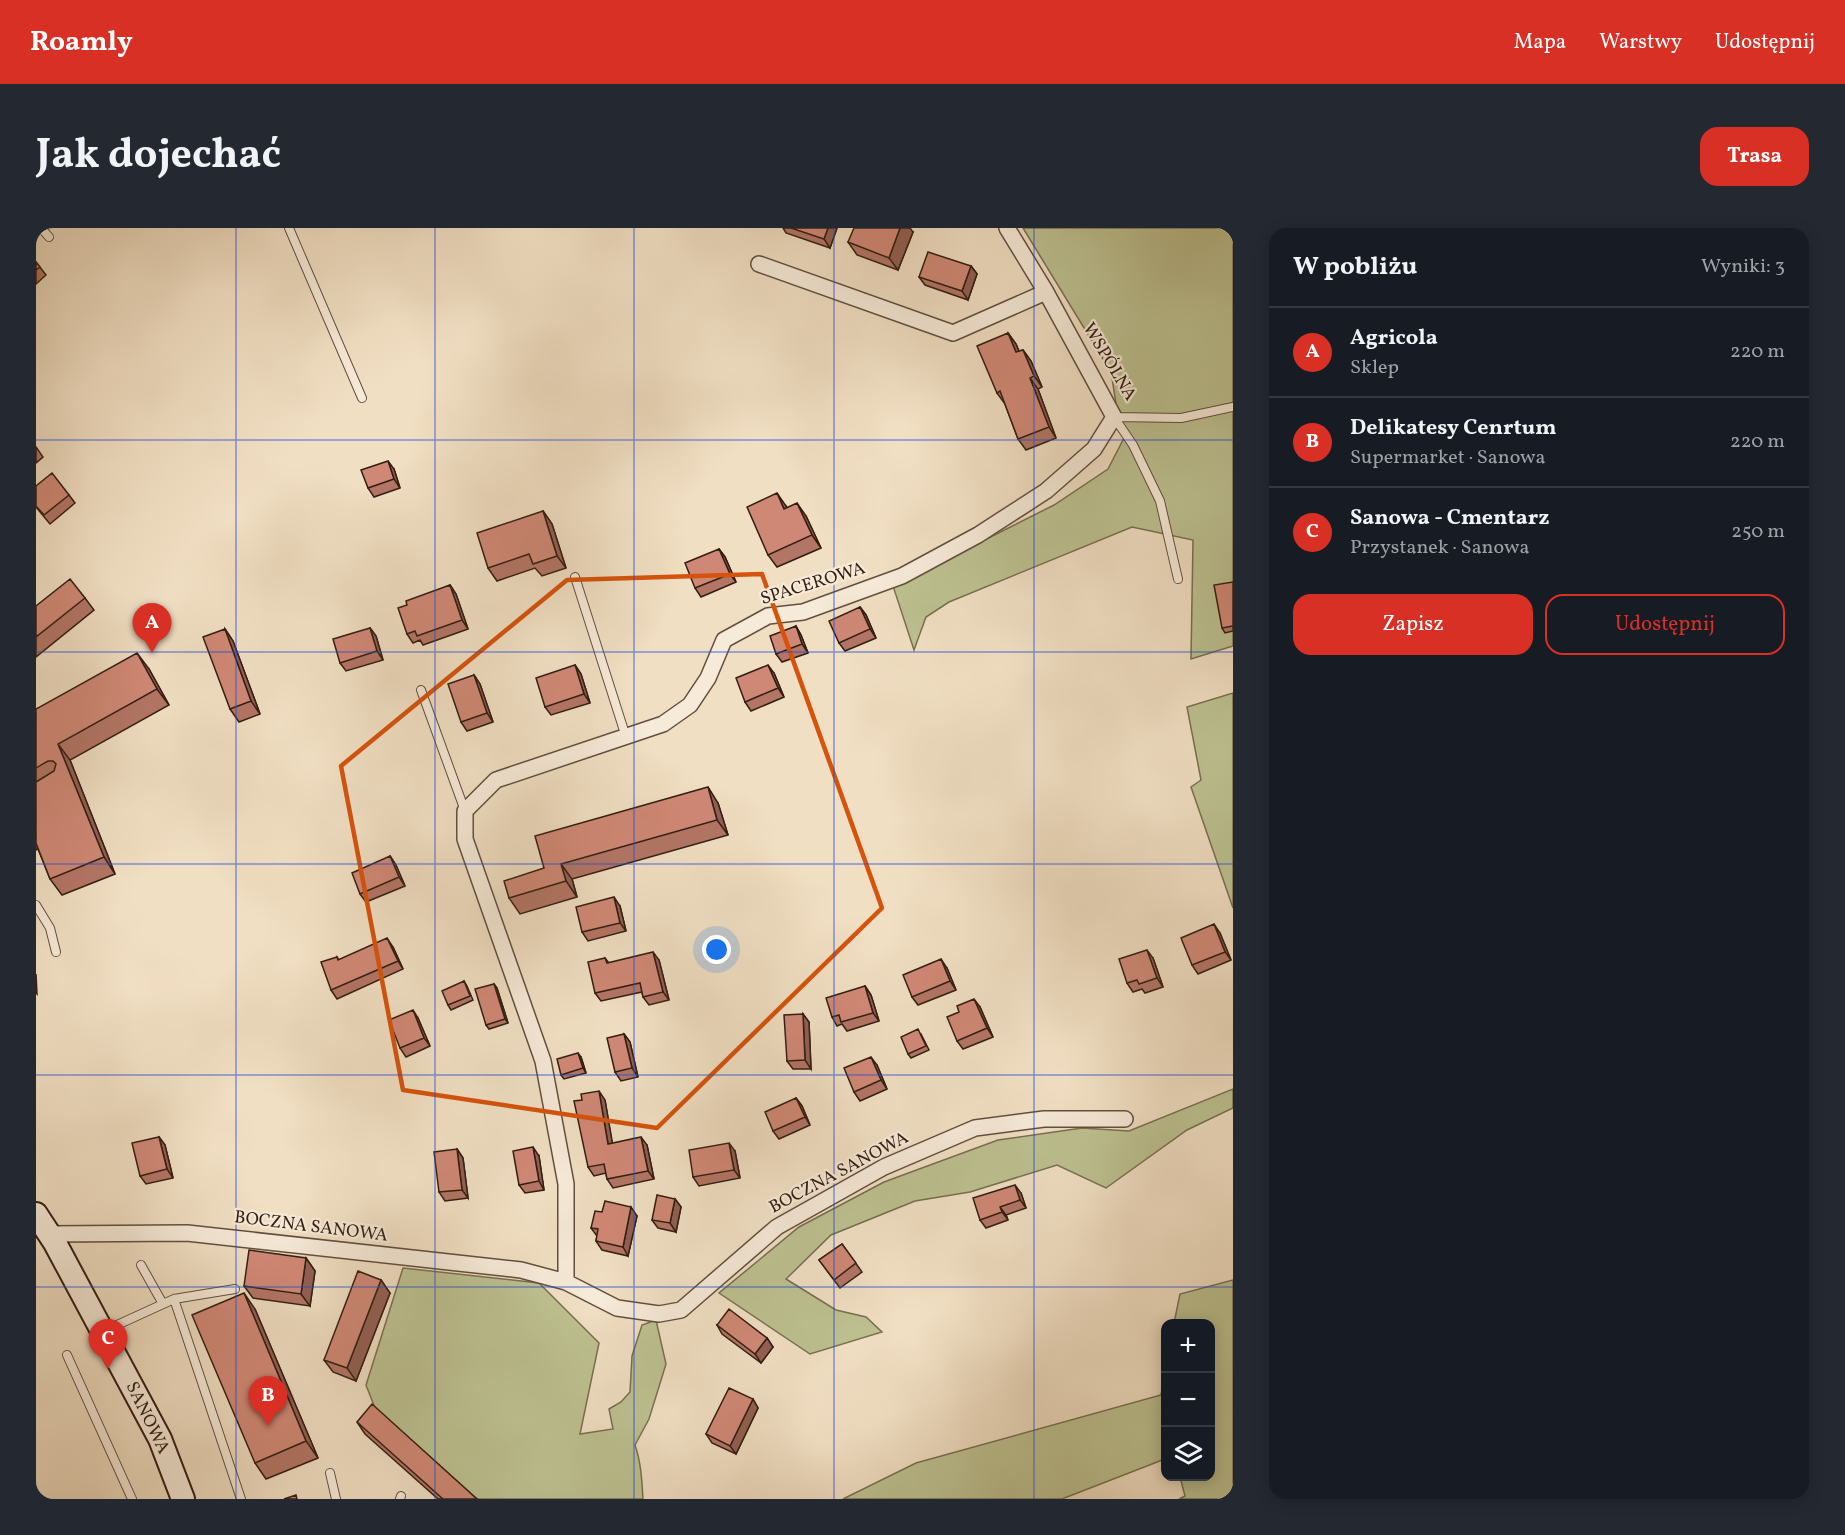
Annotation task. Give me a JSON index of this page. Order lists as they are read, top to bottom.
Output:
{
  "streets": {
    "main road": ["SANOWA"],
    "street": ["WSPÓLNA", "SPACEROWA", "BOCZNA SANOWA"]
  },
  "crossings": [
    ["WSPÓLNA", "SPACEROWA"],
    ["BOCZNA SANOWA", "SANOWA"]
  ],
  "page": {
    "header": "Roamly",
    "nav": ["Mapa", "Warstwy", "Udostępnij"],
    "title": "Jak dojechać",
    "buttons": [
      "Trasa",
      ["Zapisz", "Udostępnij"]
    ],
    "heading": ["W pobliżu", "Wyniki: 3"],
    "list": [
      {
        "mark": "A",
        "name": "Agricola",
        "note": "Sklep",
        "value": "220 m"
      },
      {
        "mark": "B",
        "name": "Delikatesy Cenrtum",
        "note": "Supermarket · Sanowa",
        "value": "220 m"
      },
      {
        "mark": "C",
        "name": "Sanowa - Cmentarz",
        "note": "Przystanek · Sanowa",
        "value": "250 m"
      }
    ],
    "pins": ["A", "C", "B"],
    "map_buttons": ["+", "−"]
  }
}
